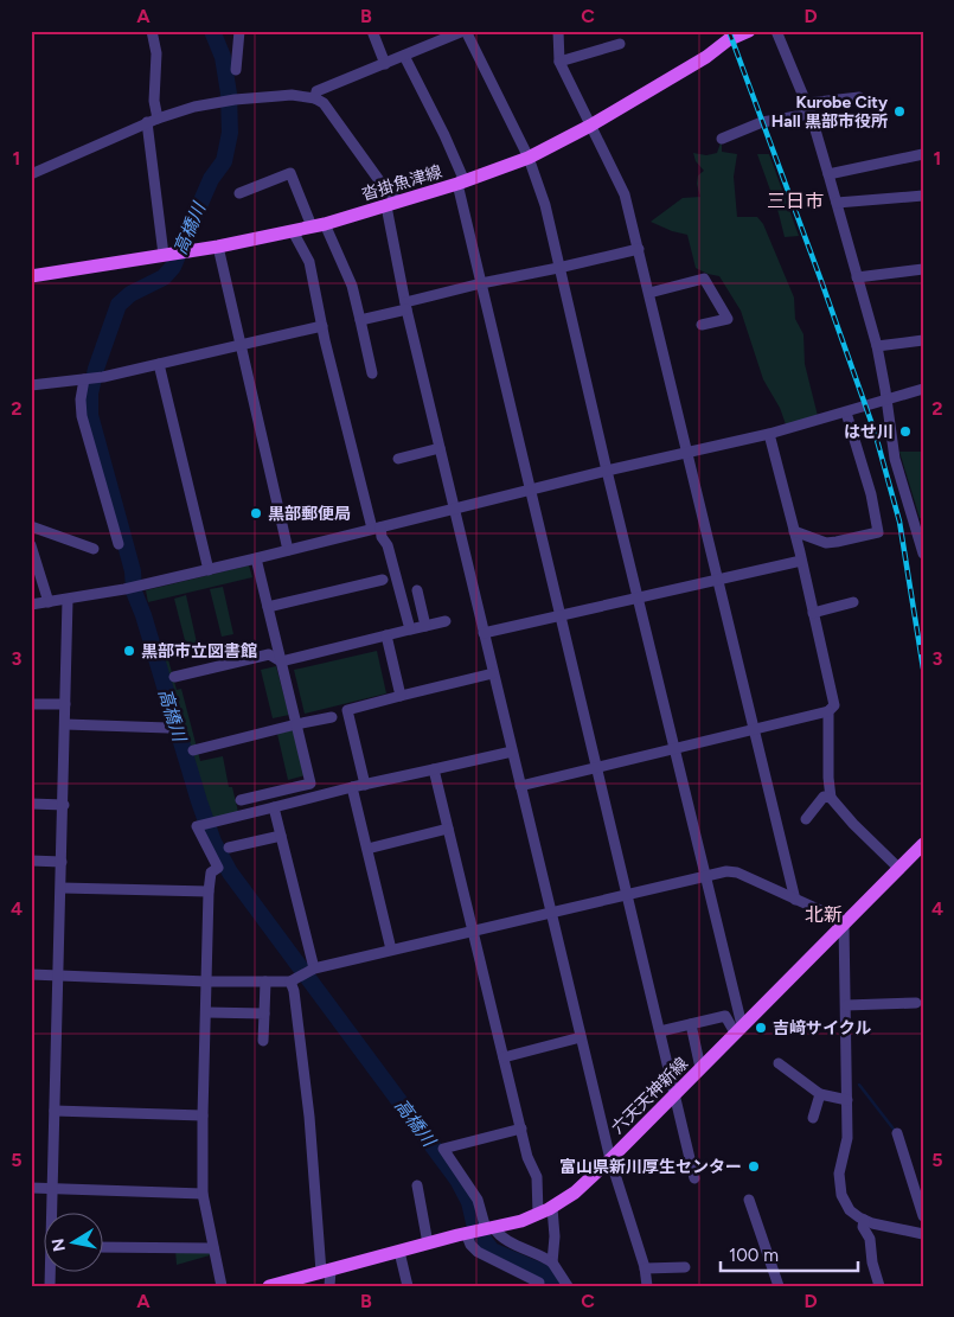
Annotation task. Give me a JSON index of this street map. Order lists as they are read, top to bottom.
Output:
{
  "streets": {
    "main road": ["沓掛魚津線", "六天天神新線"]
  },
  "districts": ["三日市", "北新"],
  "water": ["高橋川"],
  "places": [
    "Kurobe City Hall 黒部市役所",
    "はせ川",
    "黒部郵便局",
    "黒部市立図書館",
    "吉﨑サイクル",
    "富山県新川厚生センター"
  ],
  "scale_bar": "100 m",
  "north": "left",
  "grid": {
    "columns": [
      "A",
      "B",
      "C",
      "D"
    ],
    "rows": [
      "1",
      "2",
      "3",
      "4",
      "5"
    ]
  }
}
